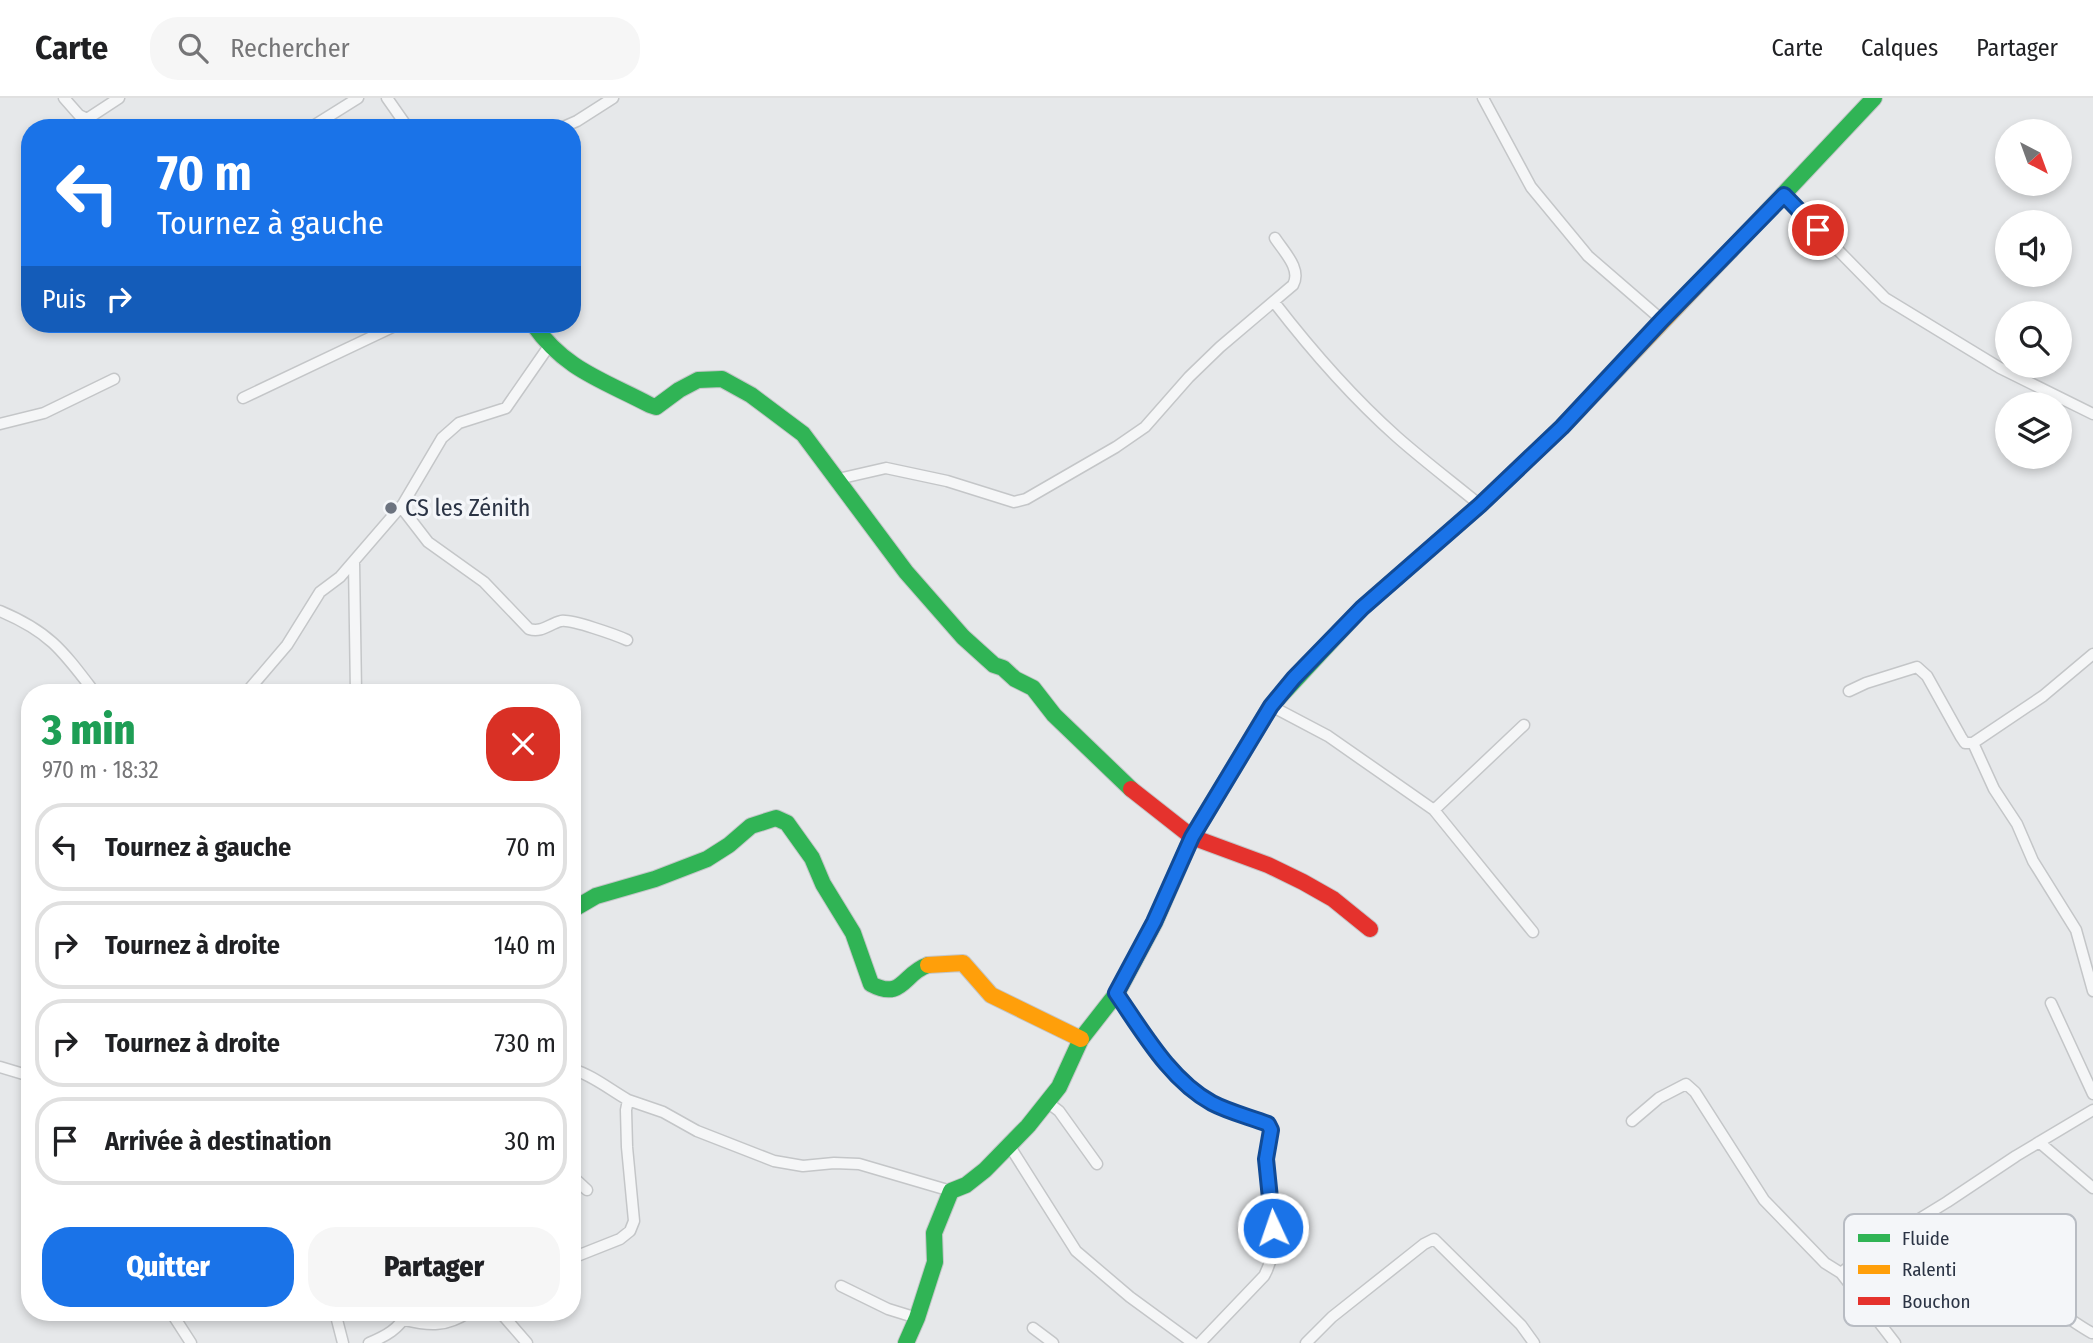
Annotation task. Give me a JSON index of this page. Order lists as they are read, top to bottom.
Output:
{
  "places": ["CS les Zénith"],
  "legend": ["Fluide", "Ralenti", "Bouchon"],
  "north": "bottom right",
  "page": {
    "header": "Carte",
    "search": "Rechercher",
    "nav": ["Carte", "Calques", "Partager"],
    "turn": ["70 m", "Tournez à gauche"],
    "then": "Puis",
    "heading": ["3 min", "970 m · 18:32"],
    "list": [
      {
        "name": "Tournez à gauche",
        "value": "70 m"
      },
      {
        "name": "Tournez à droite",
        "value": "140 m"
      },
      {
        "name": "Tournez à droite",
        "value": "730 m"
      },
      {
        "name": "Arrivée à destination",
        "value": "30 m"
      }
    ],
    "buttons": ["Quitter", "Partager"]
  }
}
